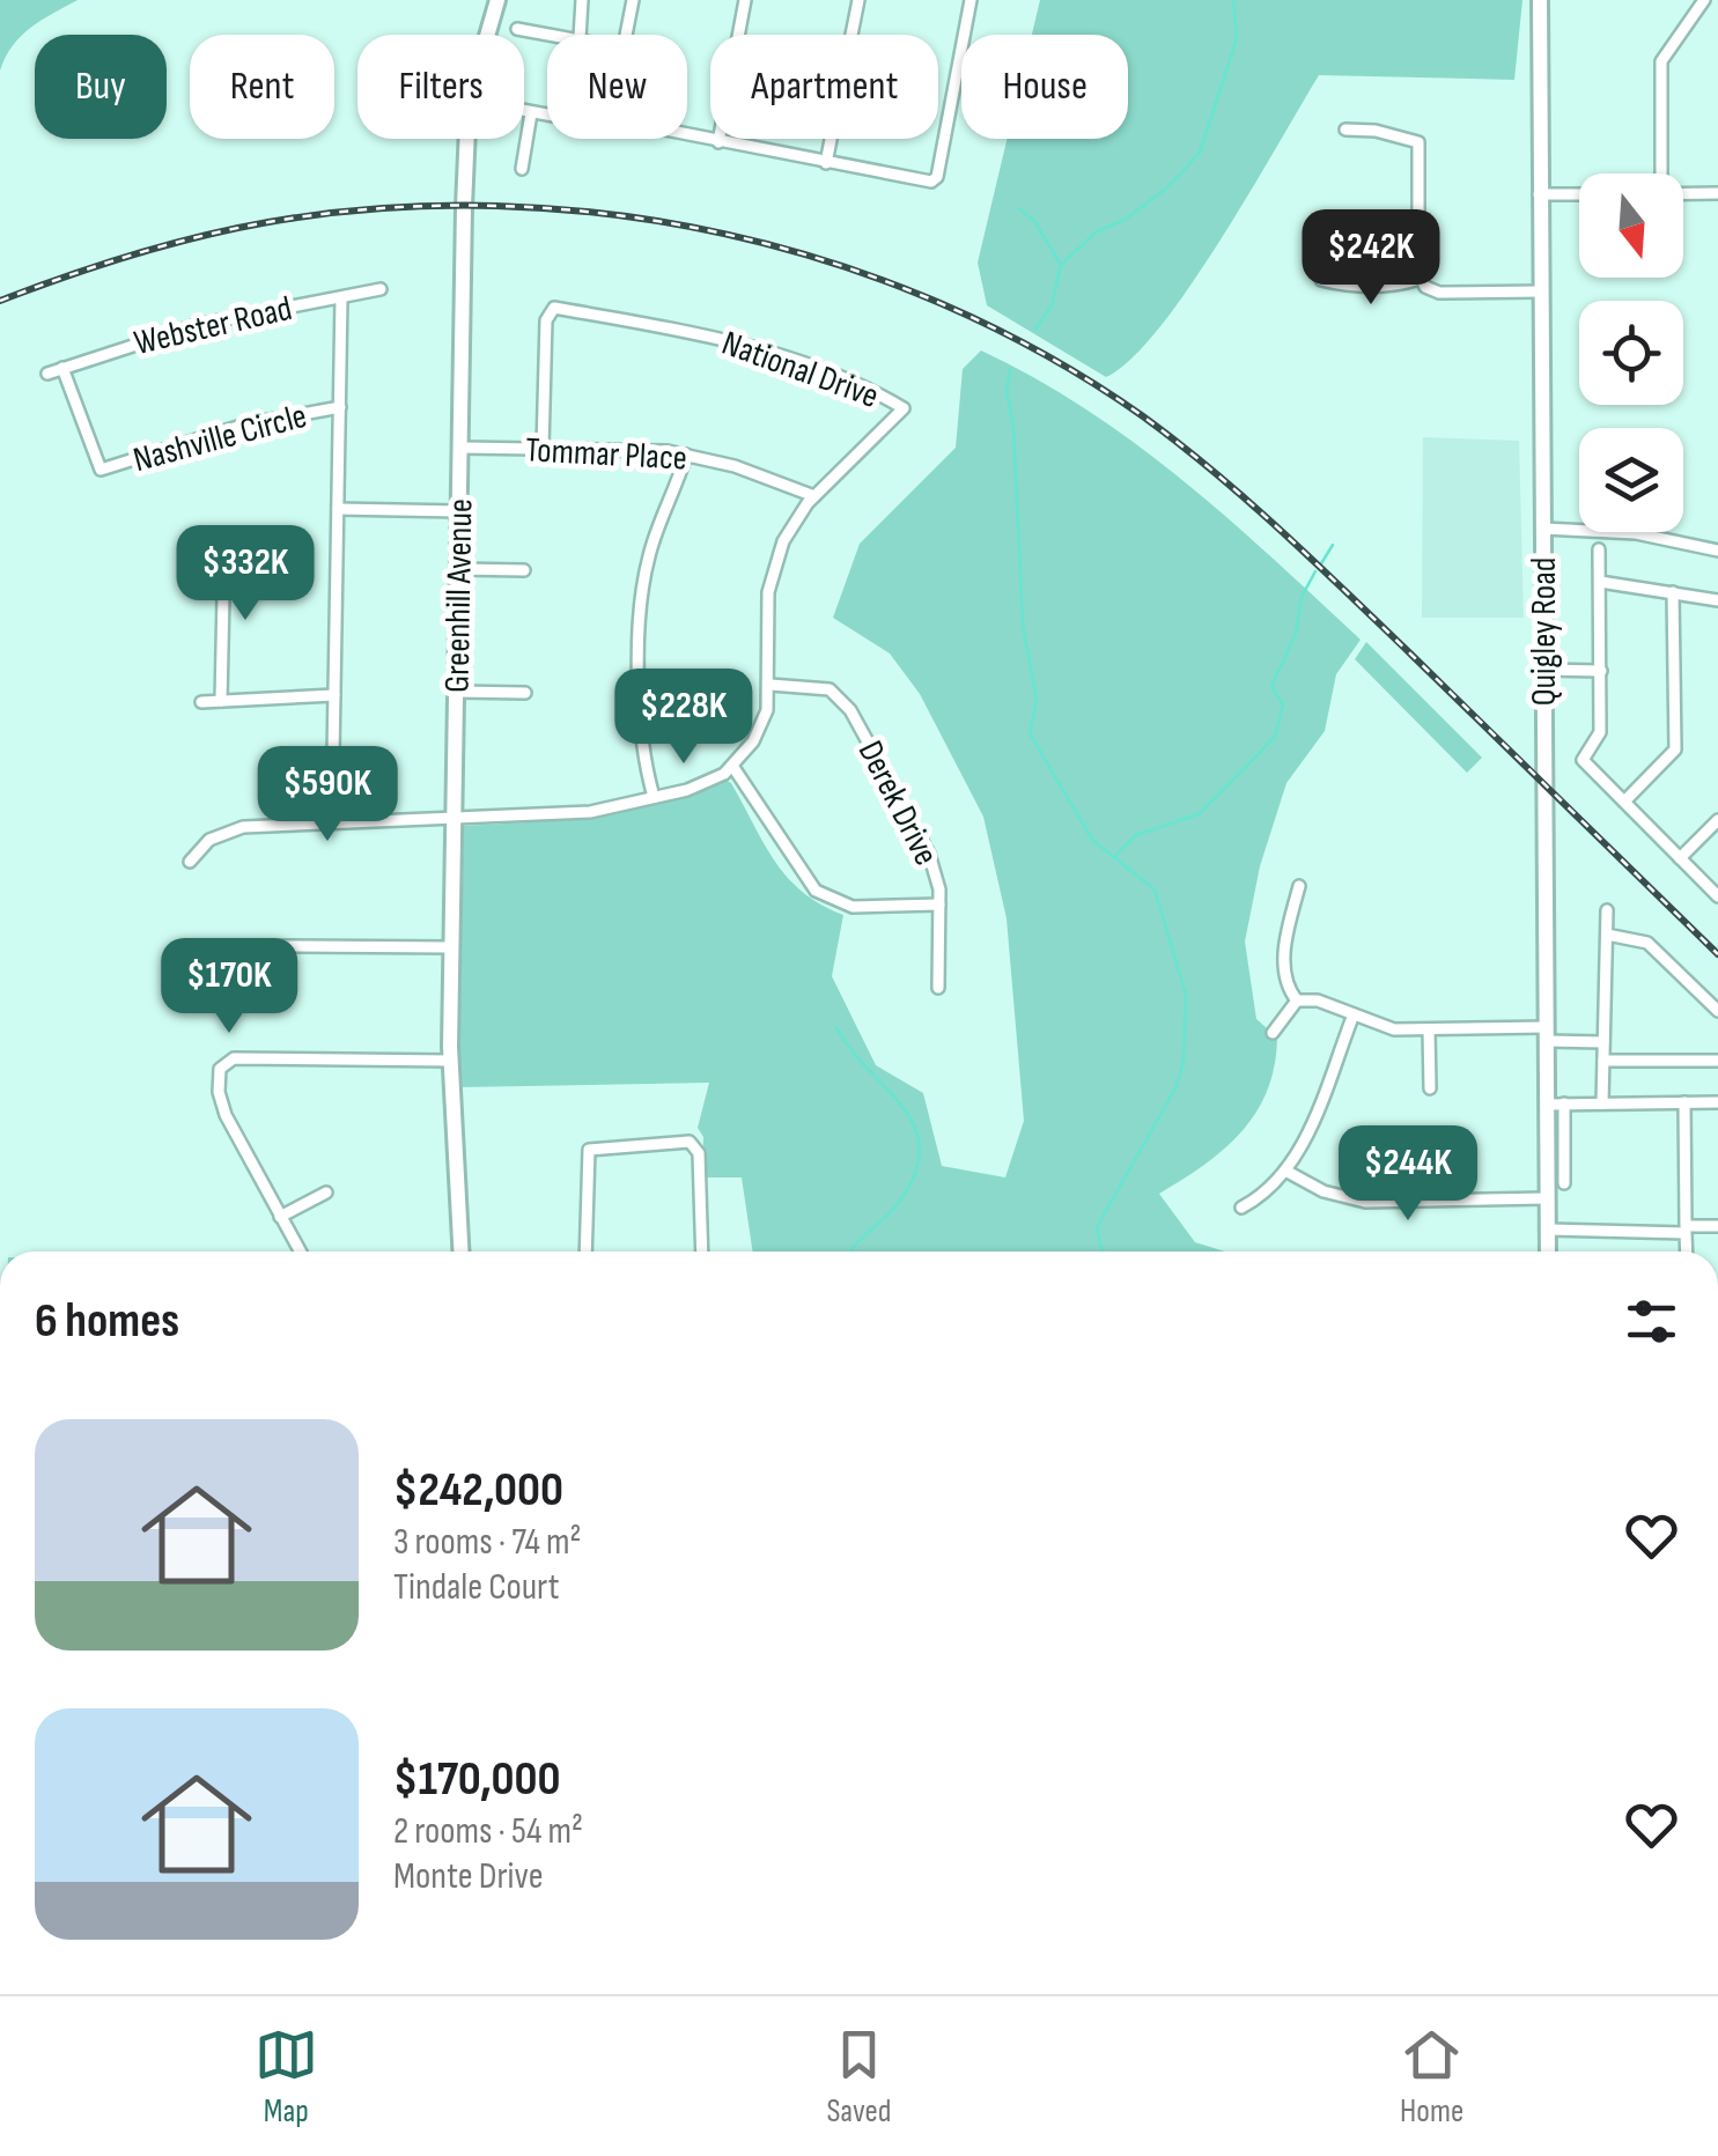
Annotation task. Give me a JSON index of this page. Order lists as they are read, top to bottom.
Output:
{
  "streets": {
    "street": [
      "Webster Road",
      "National Drive",
      "Nashville Circle",
      "Tommar Place",
      "Greenhill Avenue",
      "Quigley Road",
      "Derek Drive"
    ]
  },
  "crossings": [
    ["Webster Road", "Nashville Circle"],
    ["National Drive", "Tommar Place"],
    ["National Drive", "Derek Drive"],
    ["Tommar Place", "Greenhill Avenue"]
  ],
  "north": "bottom",
  "page": {
    "chip": [
      "Buy",
      "Rent",
      "Filters",
      "New",
      "Apartment",
      "House"
    ],
    "price": [
      "$242K",
      "$332K",
      "$228K",
      "$590K",
      "$170K",
      "$244K"
    ],
    "heading": "6 homes",
    "list": [
      {
        "name": "$242,000",
        "note": "3 rooms · 74 m² · Tindale Court"
      },
      {
        "name": "$170,000",
        "note": "2 rooms · 54 m² · Monte Drive"
      }
    ],
    "tabs": ["Map", "Saved", "Home"]
  }
}
